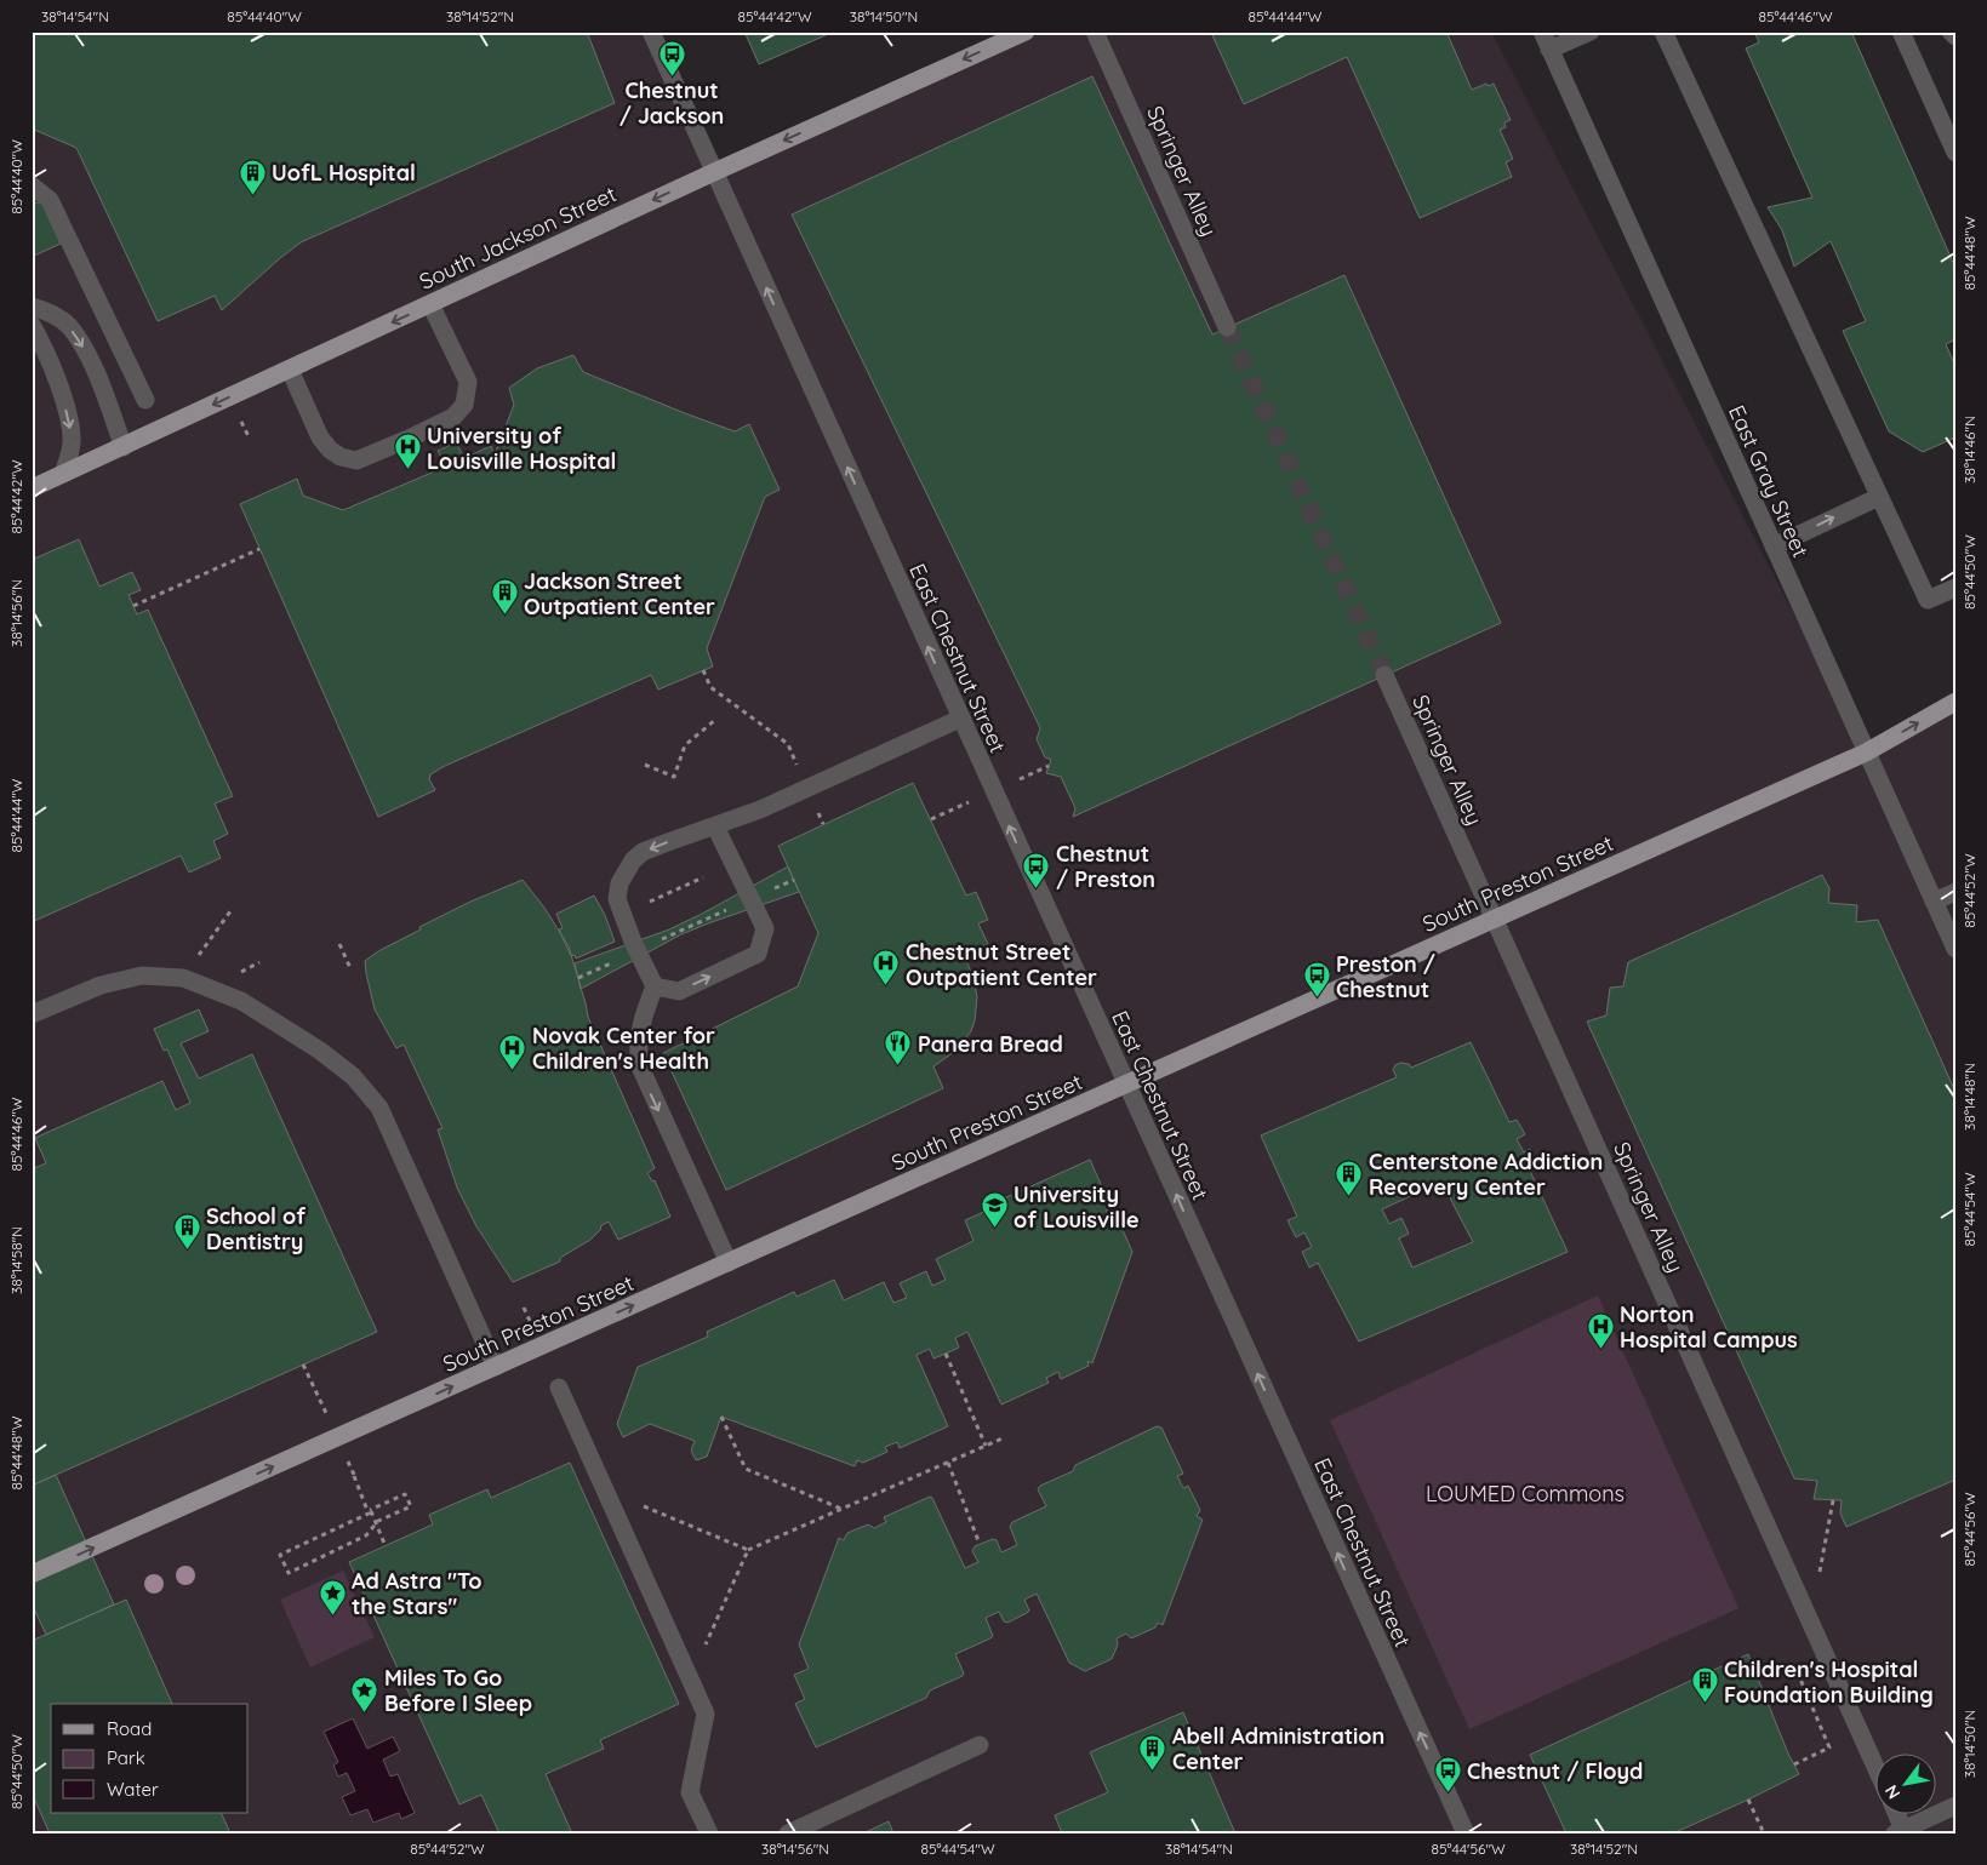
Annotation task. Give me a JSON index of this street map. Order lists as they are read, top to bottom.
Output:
{
  "streets": {
    "main road": ["South Jackson Street", "South Preston Street"],
    "street": ["Springer Alley", "East Gray Street", "East Chestnut Street"]
  },
  "crossings": [
    ["Springer Alley", "South Preston Street"],
    ["South Jackson Street", "East Chestnut Street"],
    ["East Gray Street", "South Preston Street"],
    ["East Chestnut Street", "South Preston Street"]
  ],
  "one_way": ["South Jackson Street", "East Chestnut Street", "South Preston Street"],
  "parks": ["LOUMED Commons"],
  "places": {
    "bus stop": [
      "Chestnut / Jackson",
      "Chestnut / Preston",
      "Preston / Chestnut",
      "Chestnut / Floyd"
    ],
    "building": [
      "UofL Hospital",
      "Jackson Street Outpatient Center",
      "Centerstone Addiction Recovery Center",
      "School of Dentistry",
      "Children's Hospital Foundation Building",
      "Abell Administration Center"
    ],
    "hospital": [
      "University of Louisville Hospital",
      "Chestnut Street Outpatient Center",
      "Novak Center for Children's Health",
      "Norton Hospital Campus"
    ],
    "restaurant": ["Panera Bread"],
    "school or university": ["University of Louisville"],
    "place": ["Ad Astra \"To the Stars\"", "Miles To Go Before I Sleep"]
  },
  "legend": ["Road", "Park", "Water"],
  "north": "bottom left",
  "coordinates": [
    "38°14'54\"N",
    "85°44'40\"W",
    "38°14'52\"N",
    "85°44'42\"W",
    "38°14'50\"N",
    "85°44'44\"W",
    "85°44'46\"W",
    "85°44'48\"W",
    "38°14'46\"N",
    "85°44'50\"W",
    "38°14'56\"N",
    "85°44'52\"W",
    "38°14'48\"N",
    "85°44'54\"W",
    "38°14'58\"N",
    "85°44'56\"W"
  ]
}
